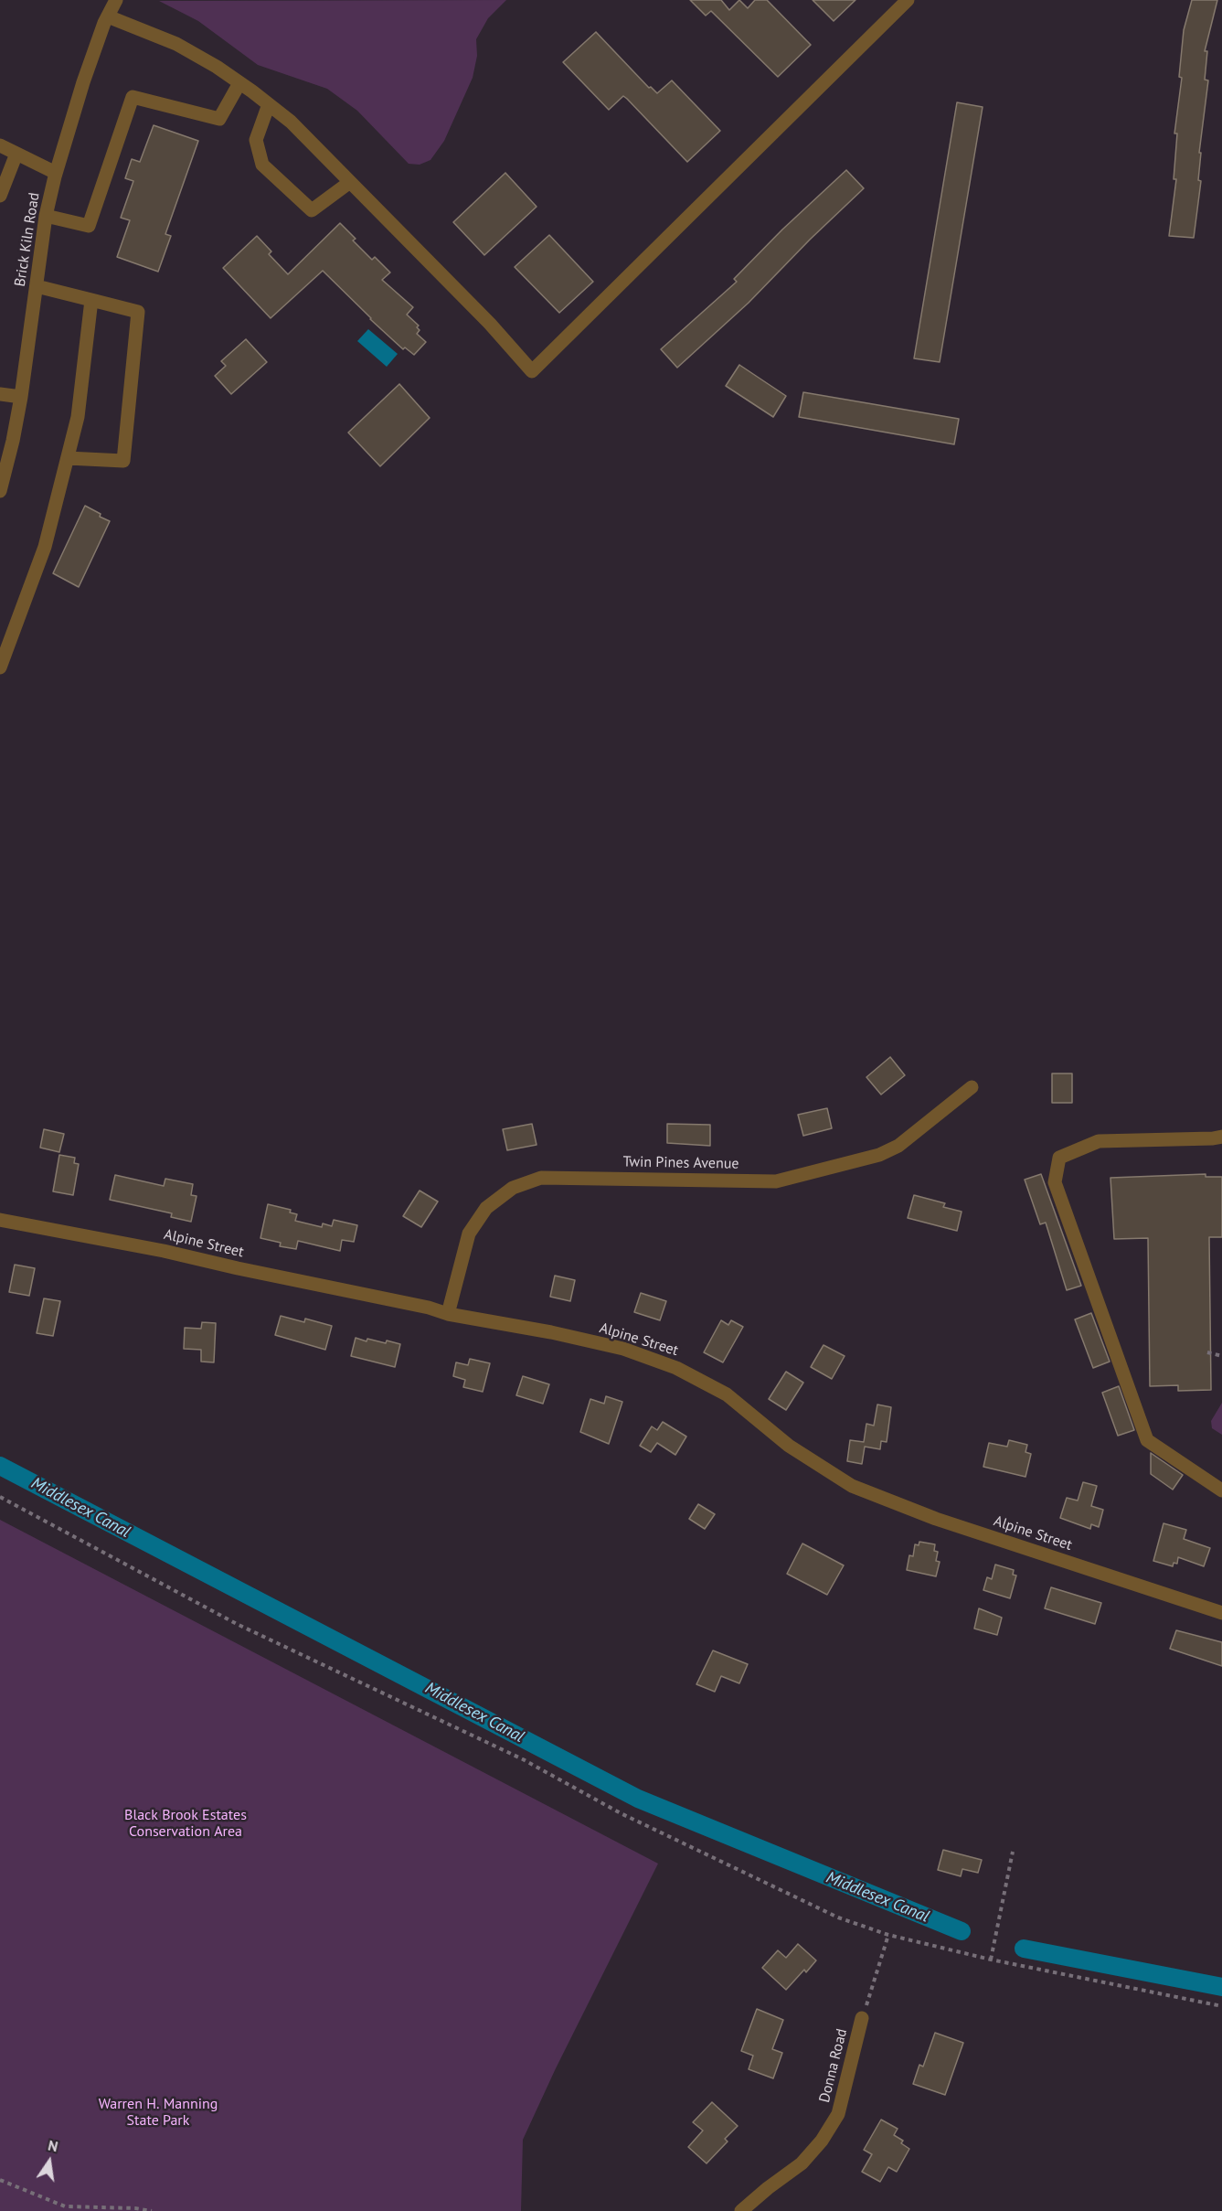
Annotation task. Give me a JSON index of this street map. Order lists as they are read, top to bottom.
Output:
{
  "streets": {
    "street": [
      "Brick Kiln Road",
      "Twin Pines Avenue",
      "Alpine Street",
      "Donna Road"
    ]
  },
  "crossings": [
    ["Twin Pines Avenue", "Alpine Street"]
  ],
  "water": ["Middlesex Canal"],
  "parks": ["Black Brook Estates Conservation Area", "Warren H. Manning State Park"],
  "north": "top"
}
